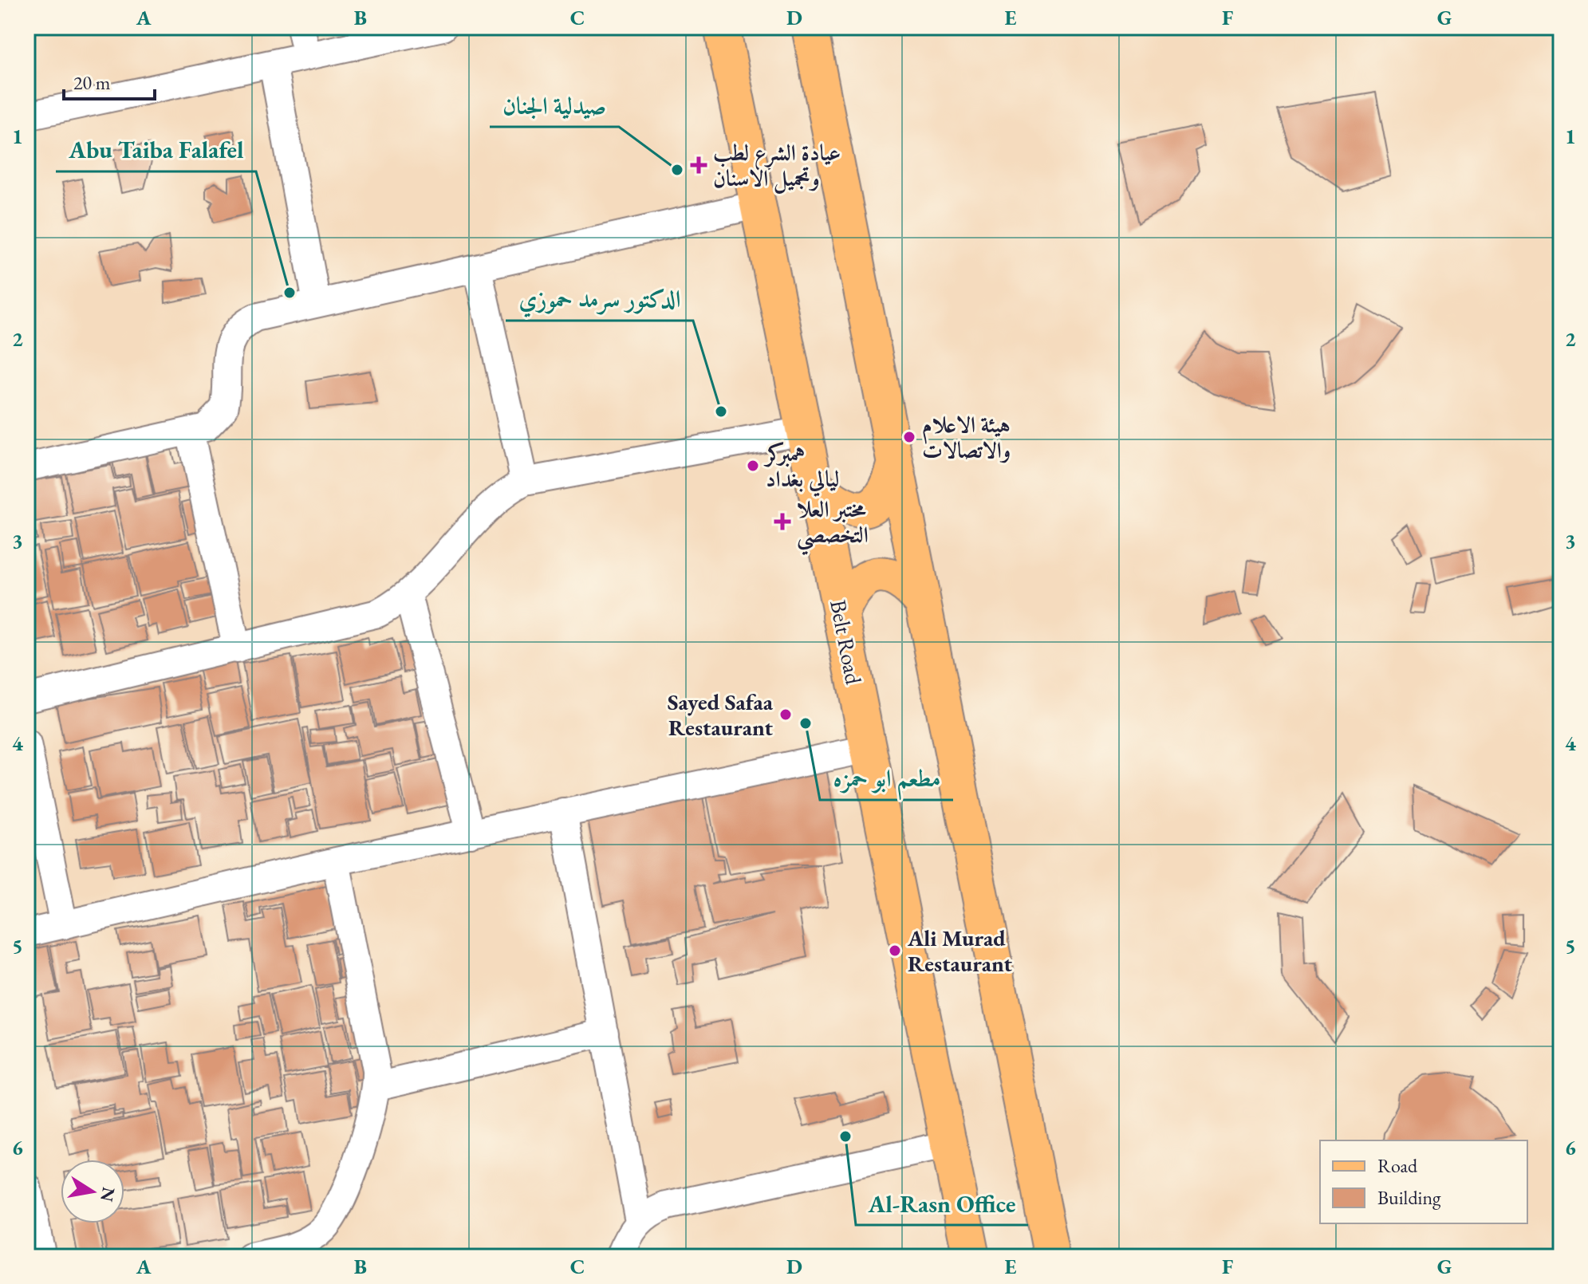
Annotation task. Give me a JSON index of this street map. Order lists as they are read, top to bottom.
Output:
{
  "streets": {
    "main road": ["Belt Road"]
  },
  "places": {
    "health": ["عيادة الشرع لطب وتجميل الاسنان", "مختبر العلا التخصصي"],
    "other": [
      "صيدلية الجنان",
      "Abu Taiba Falafel",
      "الدكتور سرمد حموزي",
      "هيئة الاعلام والاتصالات",
      "همبركر ليالي بغداد",
      "Sayed Safaa Restaurant",
      "مطعم ابو حمزه",
      "Ali Murad Restaurant",
      "Al-Rasn Office"
    ]
  },
  "legend": ["Road", "Building"],
  "scale_bar": "20 m",
  "north": "right",
  "grid": {
    "columns": [
      "A",
      "B",
      "C",
      "D",
      "E",
      "F",
      "G"
    ],
    "rows": [
      "1",
      "2",
      "3",
      "4",
      "5",
      "6"
    ]
  }
}
